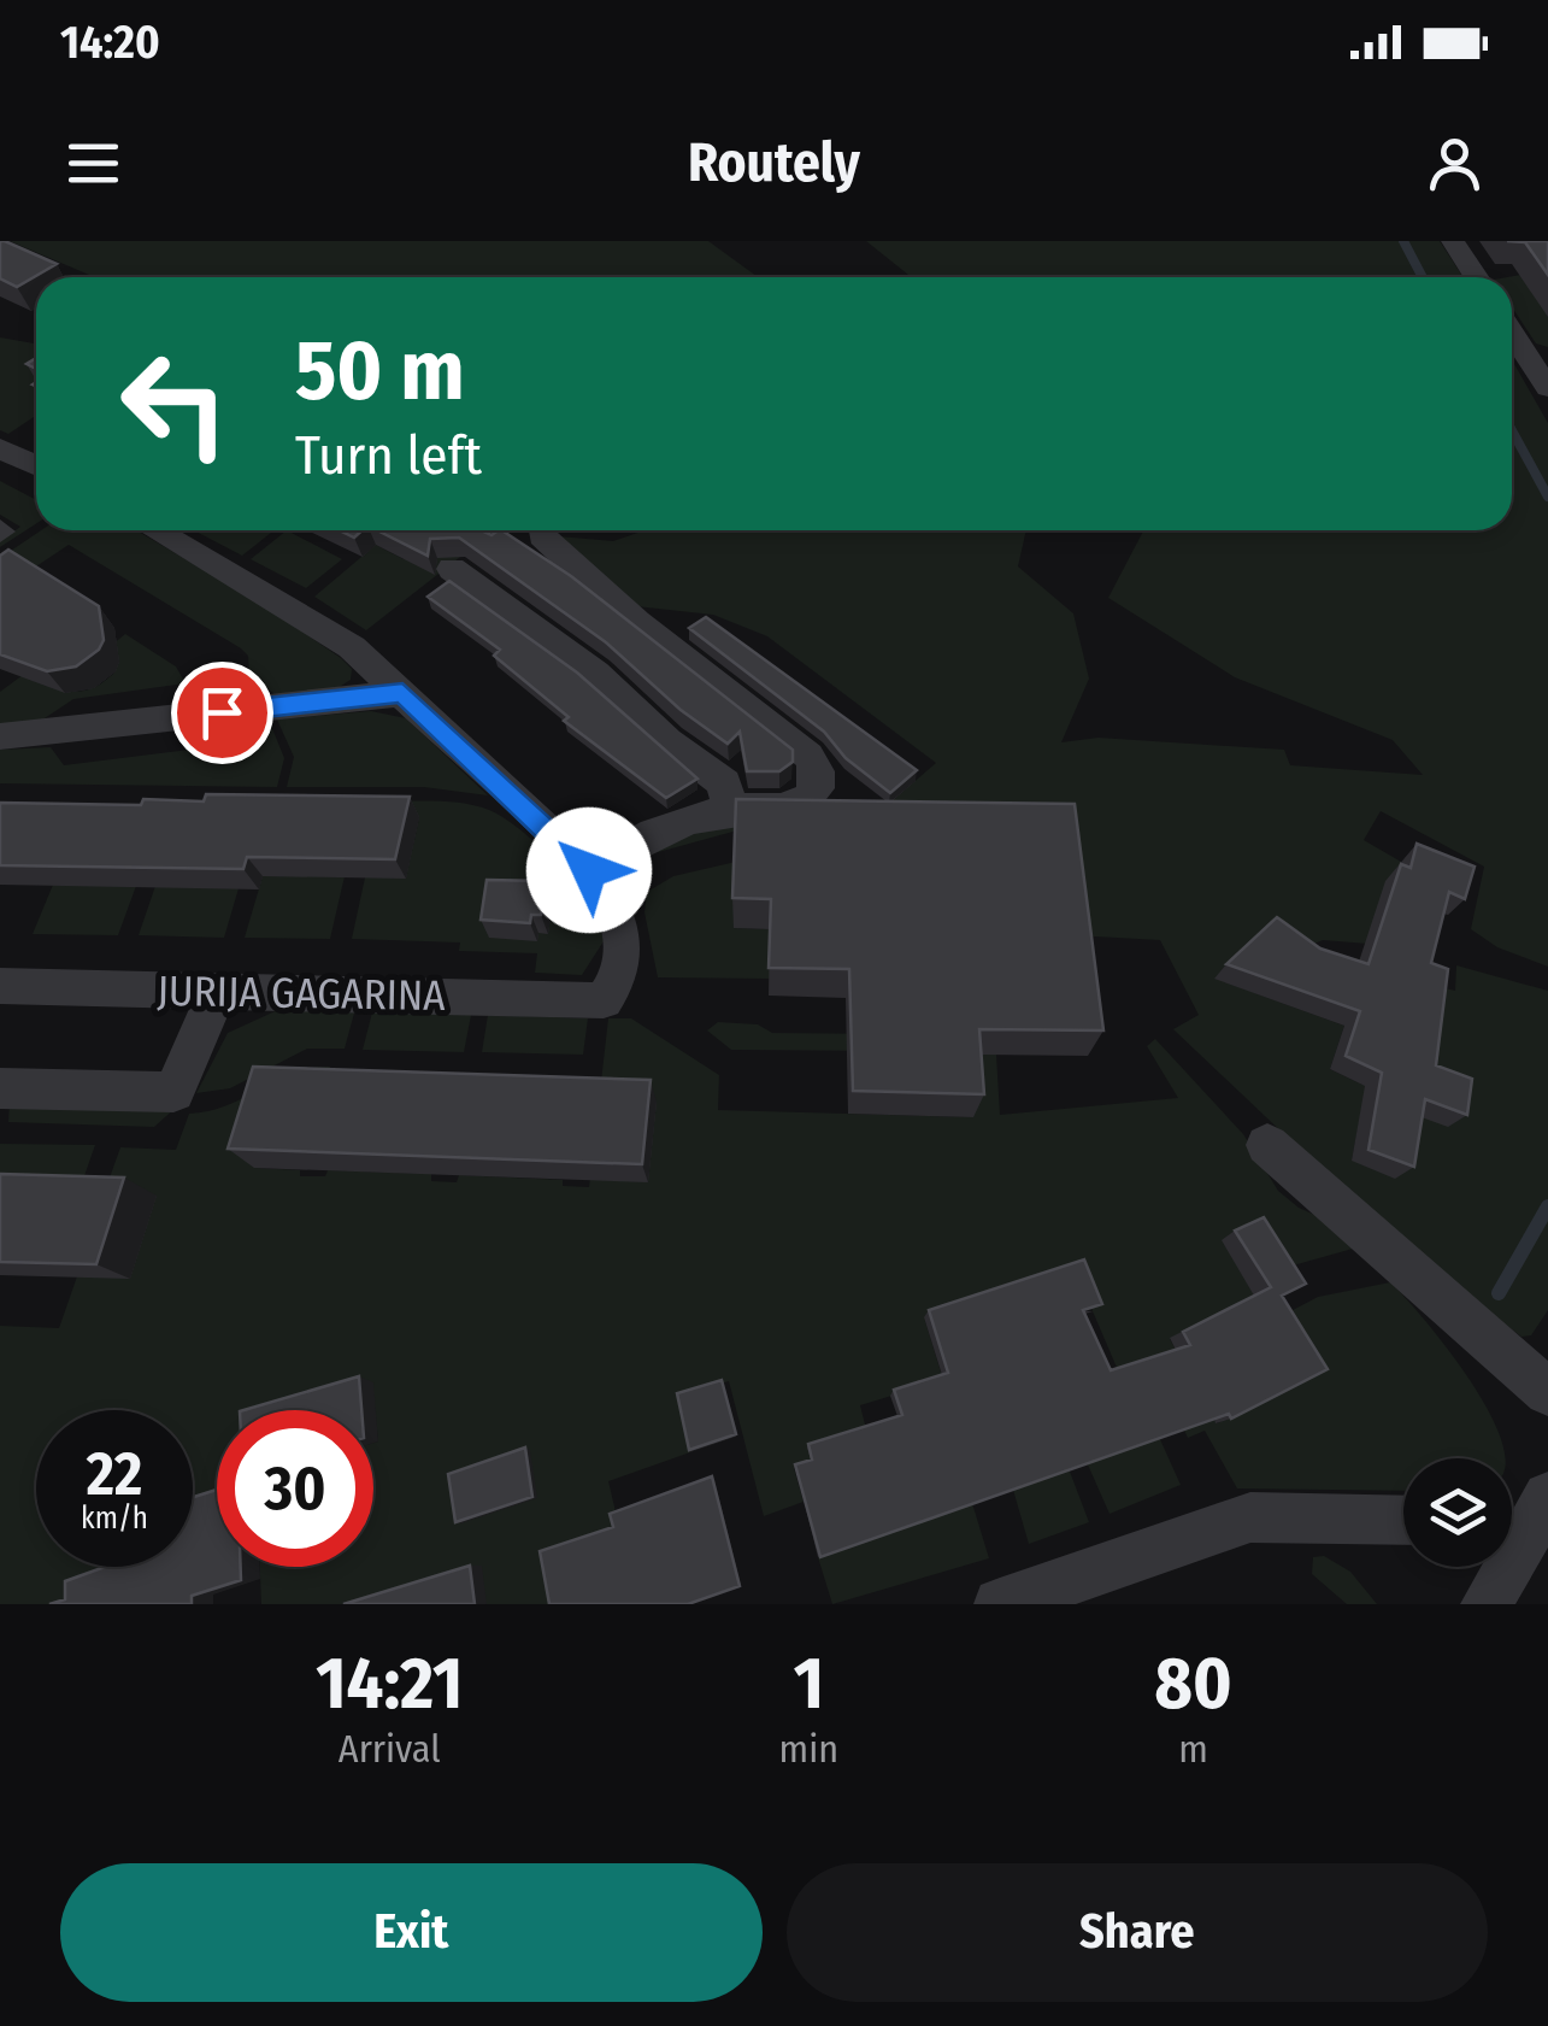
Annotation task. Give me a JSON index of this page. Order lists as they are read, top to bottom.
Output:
{
  "streets": {
    "street": ["JURIJA GAGARINA"]
  },
  "page": {
    "status": "14:20",
    "header": "Routely",
    "turn": ["50 m", "Turn left"],
    "speed": "22 km/h",
    "limit": "30",
    "eta": [
      "14:21",
      "Arrival",
      "1",
      "min",
      "80",
      "m"
    ],
    "buttons": ["Exit", "Share"]
  }
}
